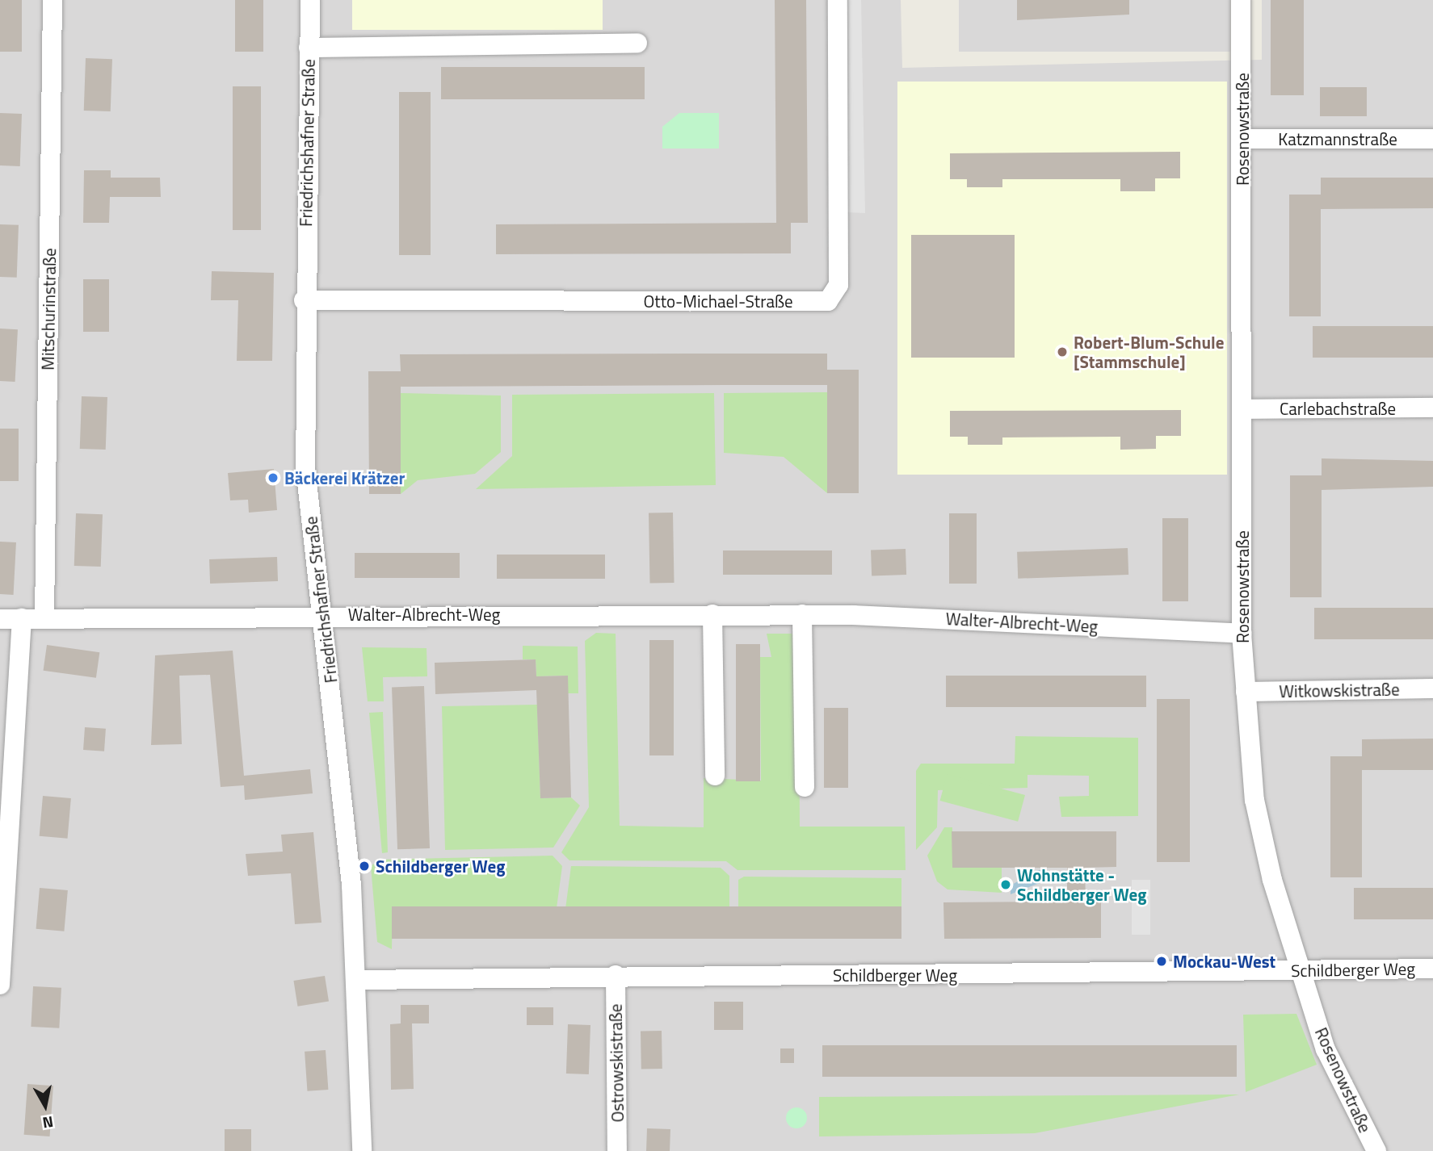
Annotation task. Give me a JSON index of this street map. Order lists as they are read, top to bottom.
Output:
{
  "streets": {
    "street": [
      "Rosenowstraße",
      "Katzmannstraße",
      "Friedrichshafner Straße",
      "Otto-Michael-Straße",
      "Mitschurinstraße",
      "Carlebachstraße",
      "Walter-Albrecht-Weg",
      "Witkowskistraße",
      "Schildberger Weg",
      "Ostrowskistraße"
    ]
  },
  "crossings": [
    ["Rosenowstraße", "Katzmannstraße"],
    ["Rosenowstraße", "Carlebachstraße"],
    ["Rosenowstraße", "Walter-Albrecht-Weg"],
    ["Rosenowstraße", "Witkowskistraße"],
    ["Rosenowstraße", "Schildberger Weg"],
    ["Friedrichshafner Straße", "Otto-Michael-Straße"],
    ["Friedrichshafner Straße", "Walter-Albrecht-Weg"],
    ["Friedrichshafner Straße", "Schildberger Weg"],
    ["Mitschurinstraße", "Walter-Albrecht-Weg"],
    ["Schildberger Weg", "Ostrowskistraße"]
  ],
  "places": [
    "Robert-Blum-Schule [Stammschule]",
    "Bäckerei Krätzer",
    "Schildberger Weg",
    "Wohnstätte - Schildberger Weg",
    "Mockau-West"
  ],
  "north": "bottom"
}
